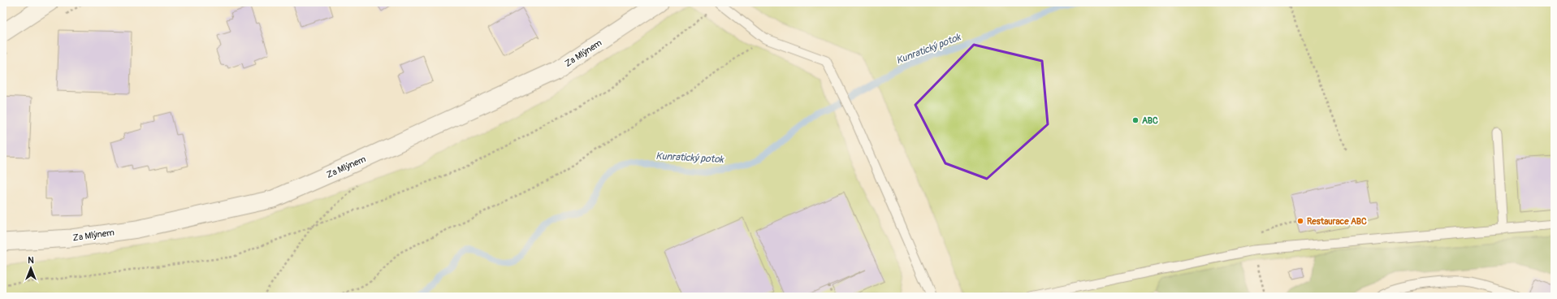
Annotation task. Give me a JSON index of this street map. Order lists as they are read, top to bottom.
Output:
{
  "streets": {
    "street": ["Za Mlýnem"]
  },
  "water": ["Kunratický potok"],
  "places": ["ABC", "Restaurace ABC"],
  "north": "top"
}
